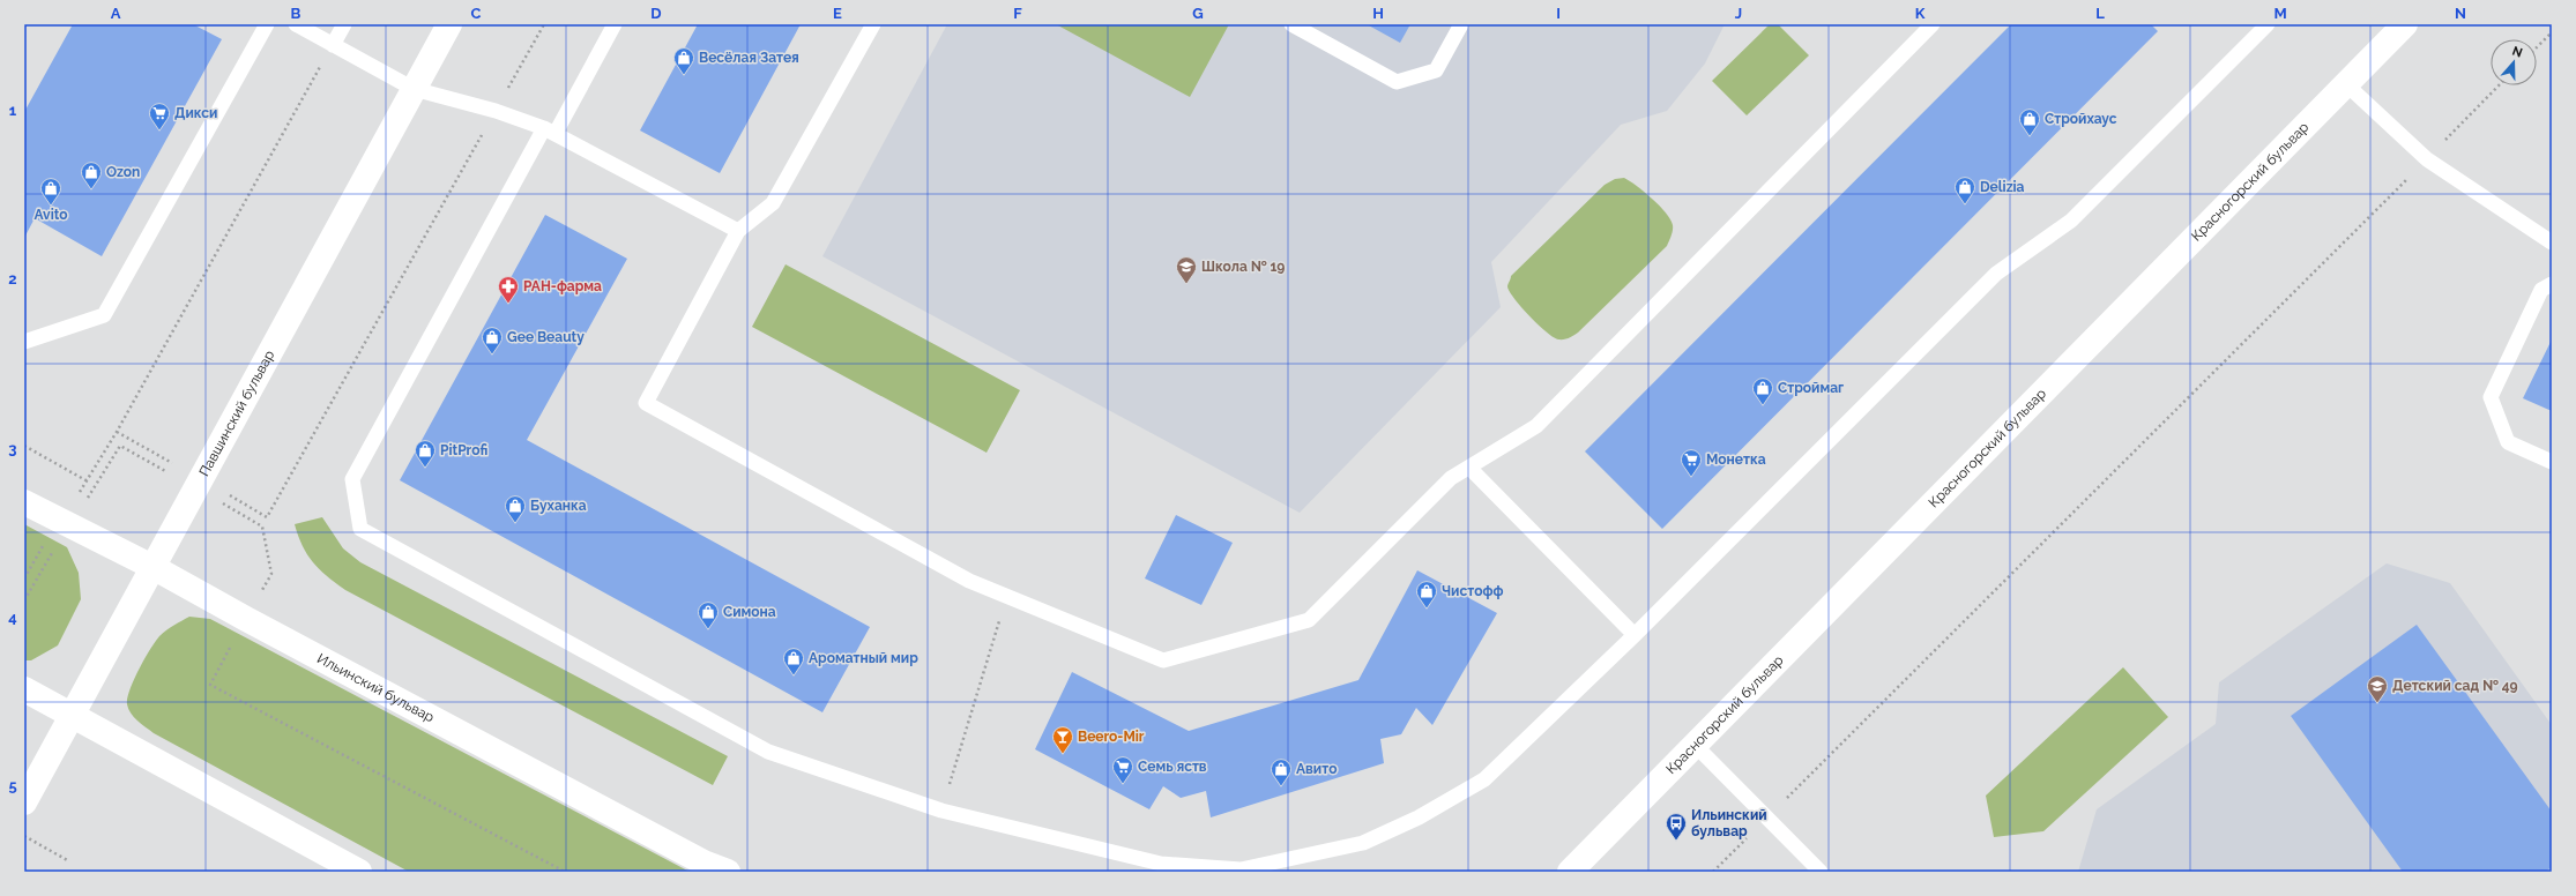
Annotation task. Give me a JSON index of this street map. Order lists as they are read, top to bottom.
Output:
{
  "streets": {
    "street": ["Красногорский бульвар", "Павшинский бульвар", "Ильинский бульвар"]
  },
  "crossings": [
    ["Павшинский бульвар", "Ильинский бульвар"]
  ],
  "places": {
    "shop": [
      "Весёлая Затея",
      "Стройхаус",
      "Ozon",
      "Delizia",
      "Avito",
      "Gee Beauty",
      "Строймаг",
      "PitProfi",
      "Буханка",
      "Чистофф",
      "Симона",
      "Ароматный мир",
      "Авито"
    ],
    "supermarket": ["Дикси", "Монетка", "Семь яств"],
    "school or university": ["Школа № 19", "Детский сад № 49"],
    "pharmacy": ["РАН-фарма"],
    "bar": ["Beero-Mir"],
    "bus stop": ["Ильинский бульвар"]
  },
  "north": "top",
  "grid": {
    "columns": [
      "A",
      "B",
      "C",
      "D",
      "E",
      "F",
      "G",
      "H",
      "I",
      "J",
      "K",
      "L",
      "M",
      "N"
    ],
    "rows": [
      "1",
      "2",
      "3",
      "4",
      "5"
    ]
  }
}
